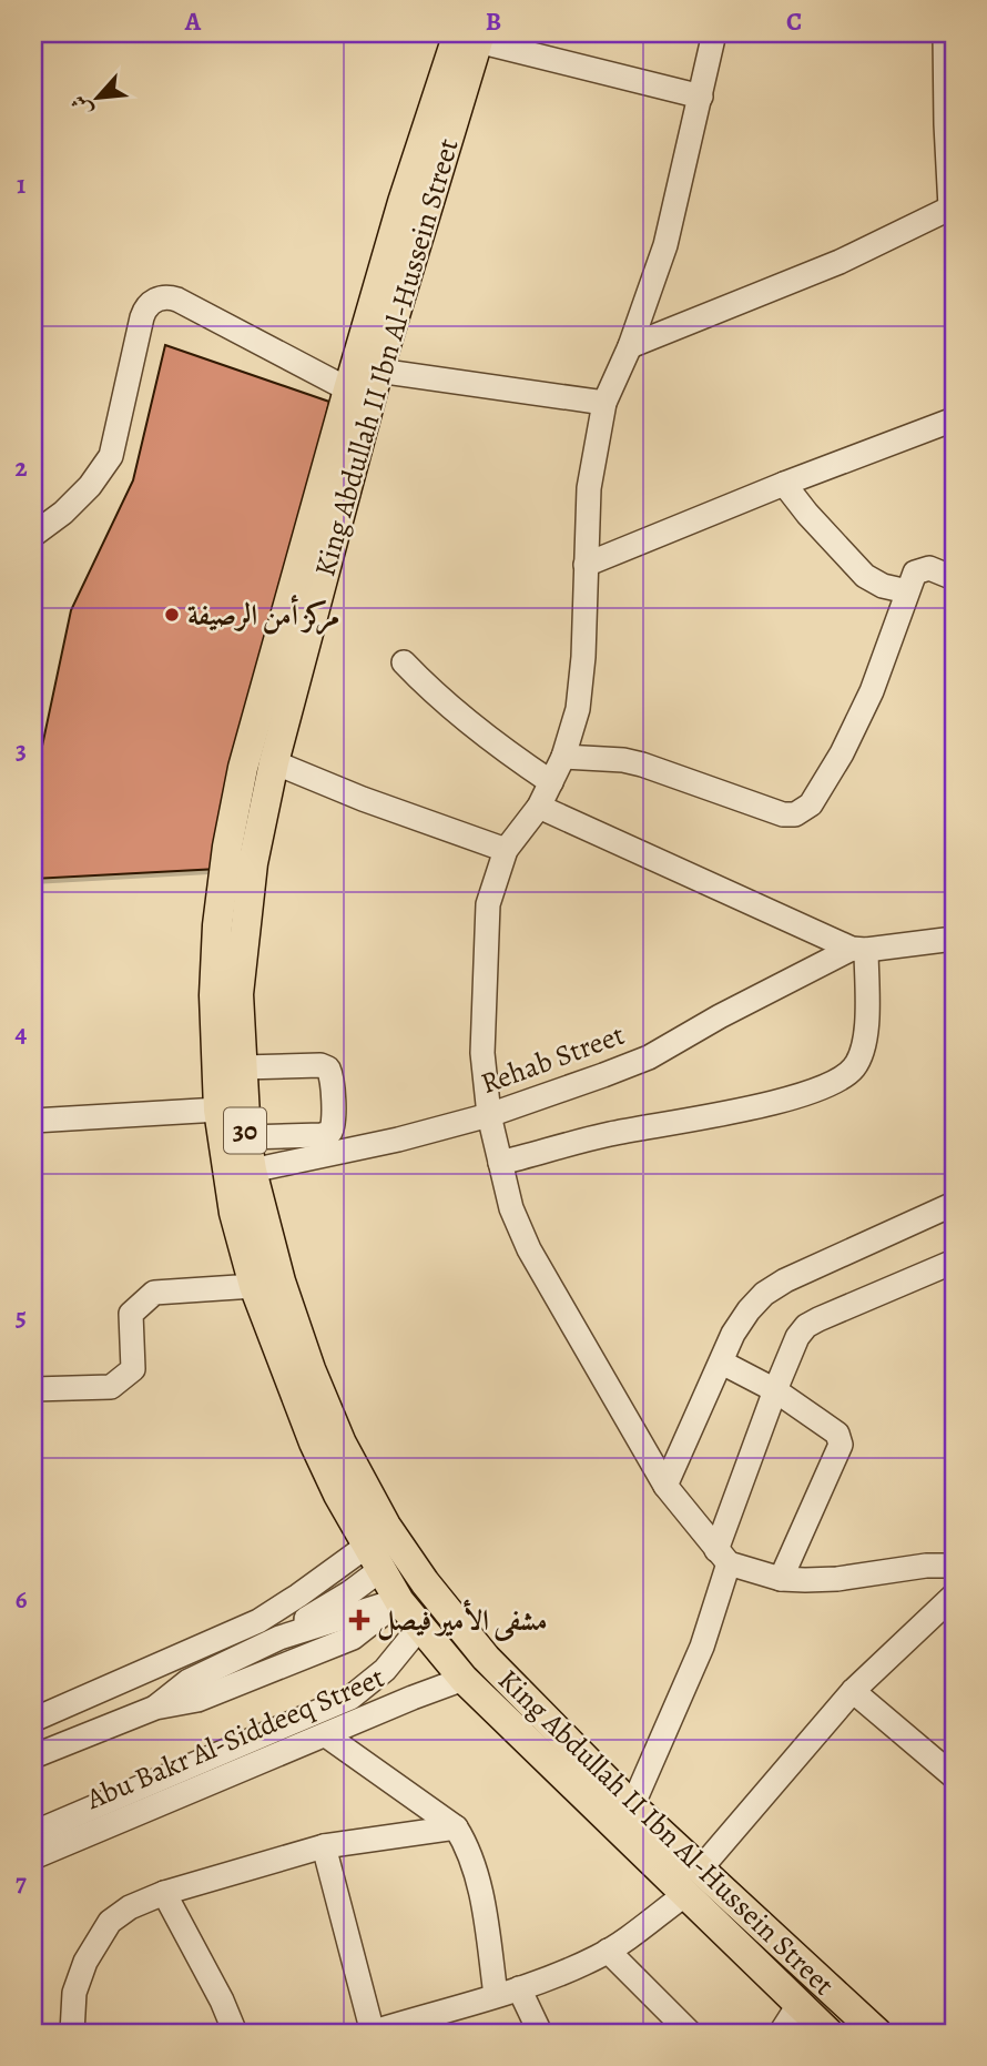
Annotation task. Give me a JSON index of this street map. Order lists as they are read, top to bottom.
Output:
{
  "streets": {
    "main road": ["King Abdullah II Ibn Al-Hussein Street", "30"],
    "street": ["Rehab Street", "Abu Bakr Al-Siddeeq Street"]
  },
  "crossings": [
    ["King Abdullah II Ibn Al-Hussein Street", "Rehab Street"],
    ["King Abdullah II Ibn Al-Hussein Street", "Abu Bakr Al-Siddeeq Street"]
  ],
  "places": {
    "other": ["مركز أمن الرصيفة"],
    "health": ["مشفى الأمير فيصل"]
  },
  "north": "bottom left",
  "grid": {
    "columns": ["A", "B", "C"],
    "rows": [
      "1",
      "2",
      "3",
      "4",
      "5",
      "6",
      "7"
    ]
  }
}
